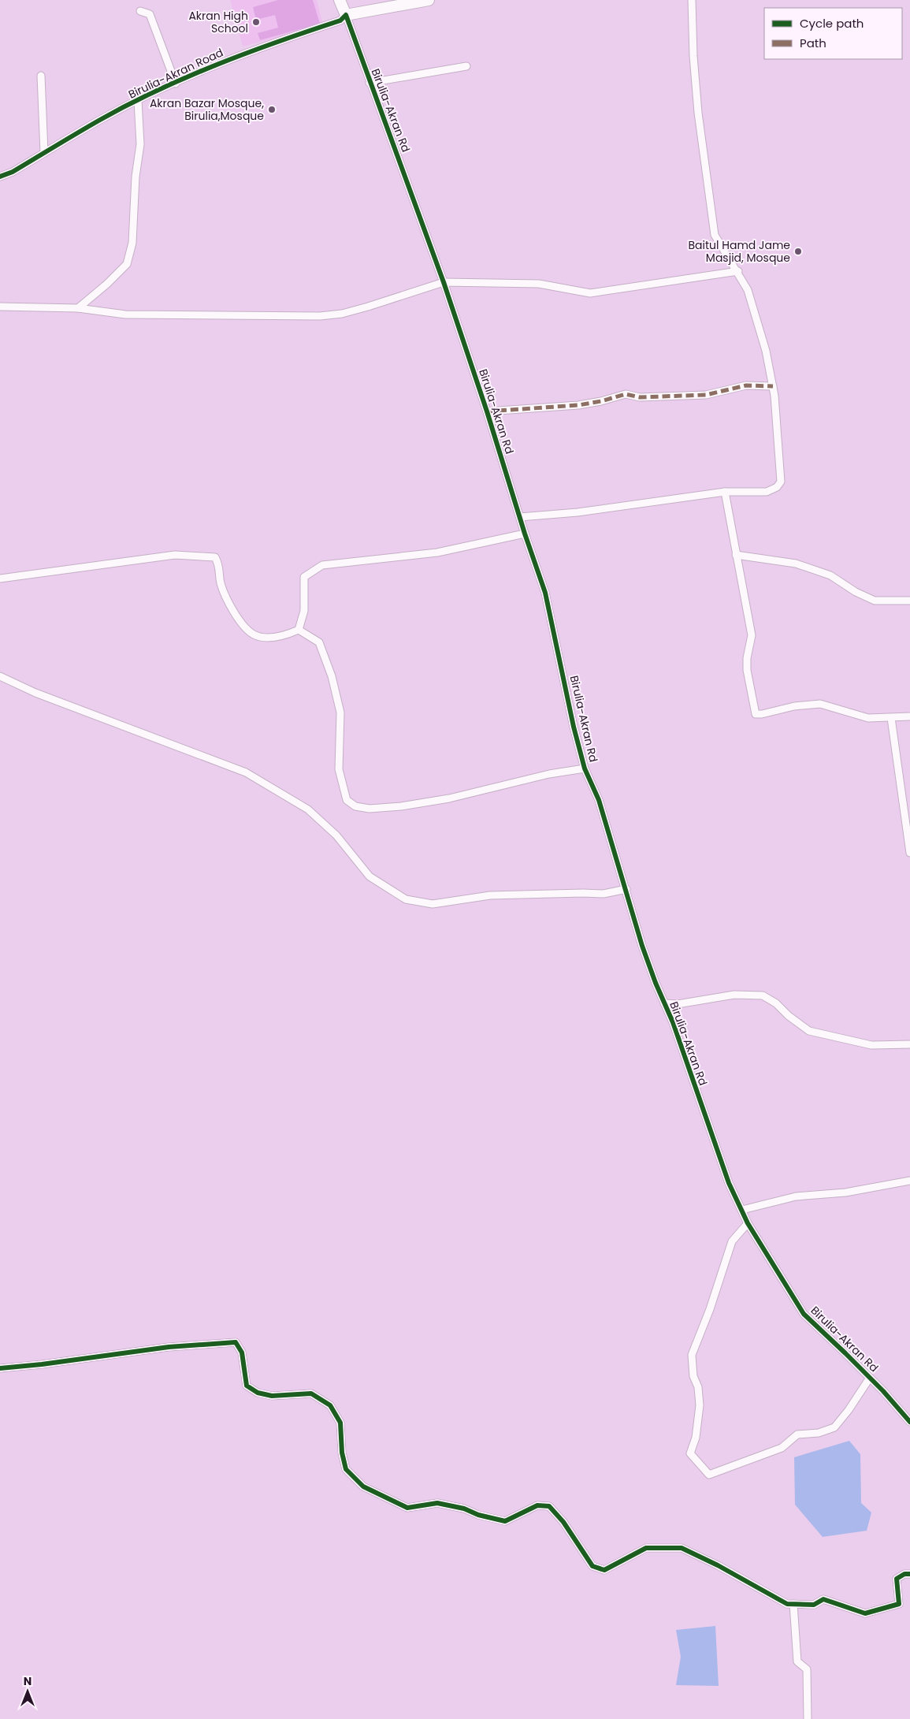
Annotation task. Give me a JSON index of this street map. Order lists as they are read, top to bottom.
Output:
{
  "streets": {
    "highway": ["Birulia-Akran Road", "Birulia-Akran Rd"]
  },
  "crossings": [
    ["Birulia-Akran Road", "Birulia-Akran Rd"]
  ],
  "places": ["Akran High School", "Akran Bazar Mosque, Birulia,Mosque", "Baitul Hamd Jame Masjid, Mosque"],
  "legend": ["Cycle path", "Path"],
  "north": "top"
}
